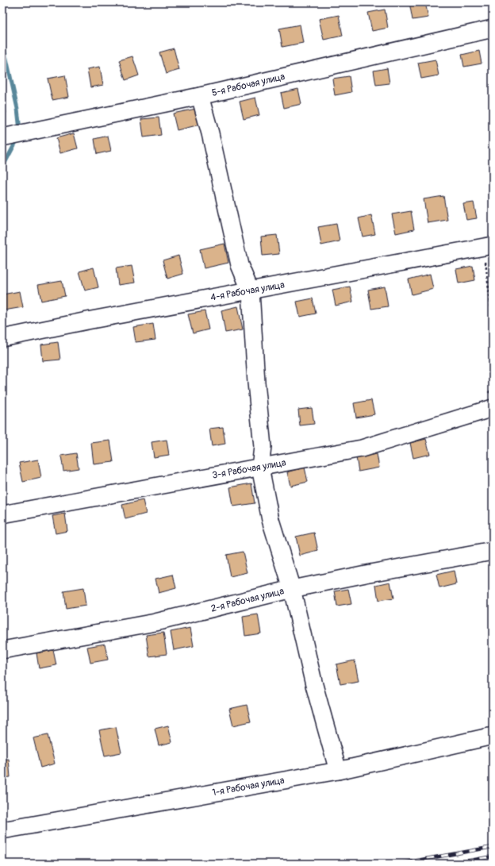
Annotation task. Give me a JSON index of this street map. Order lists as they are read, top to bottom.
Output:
{
  "streets": {
    "street": [
      "5-я Рабочая улица",
      "4-я Рабочая улица",
      "3-я Рабочая улица",
      "2-я Рабочая улица",
      "1-я Рабочая улица"
    ]
  }
}
